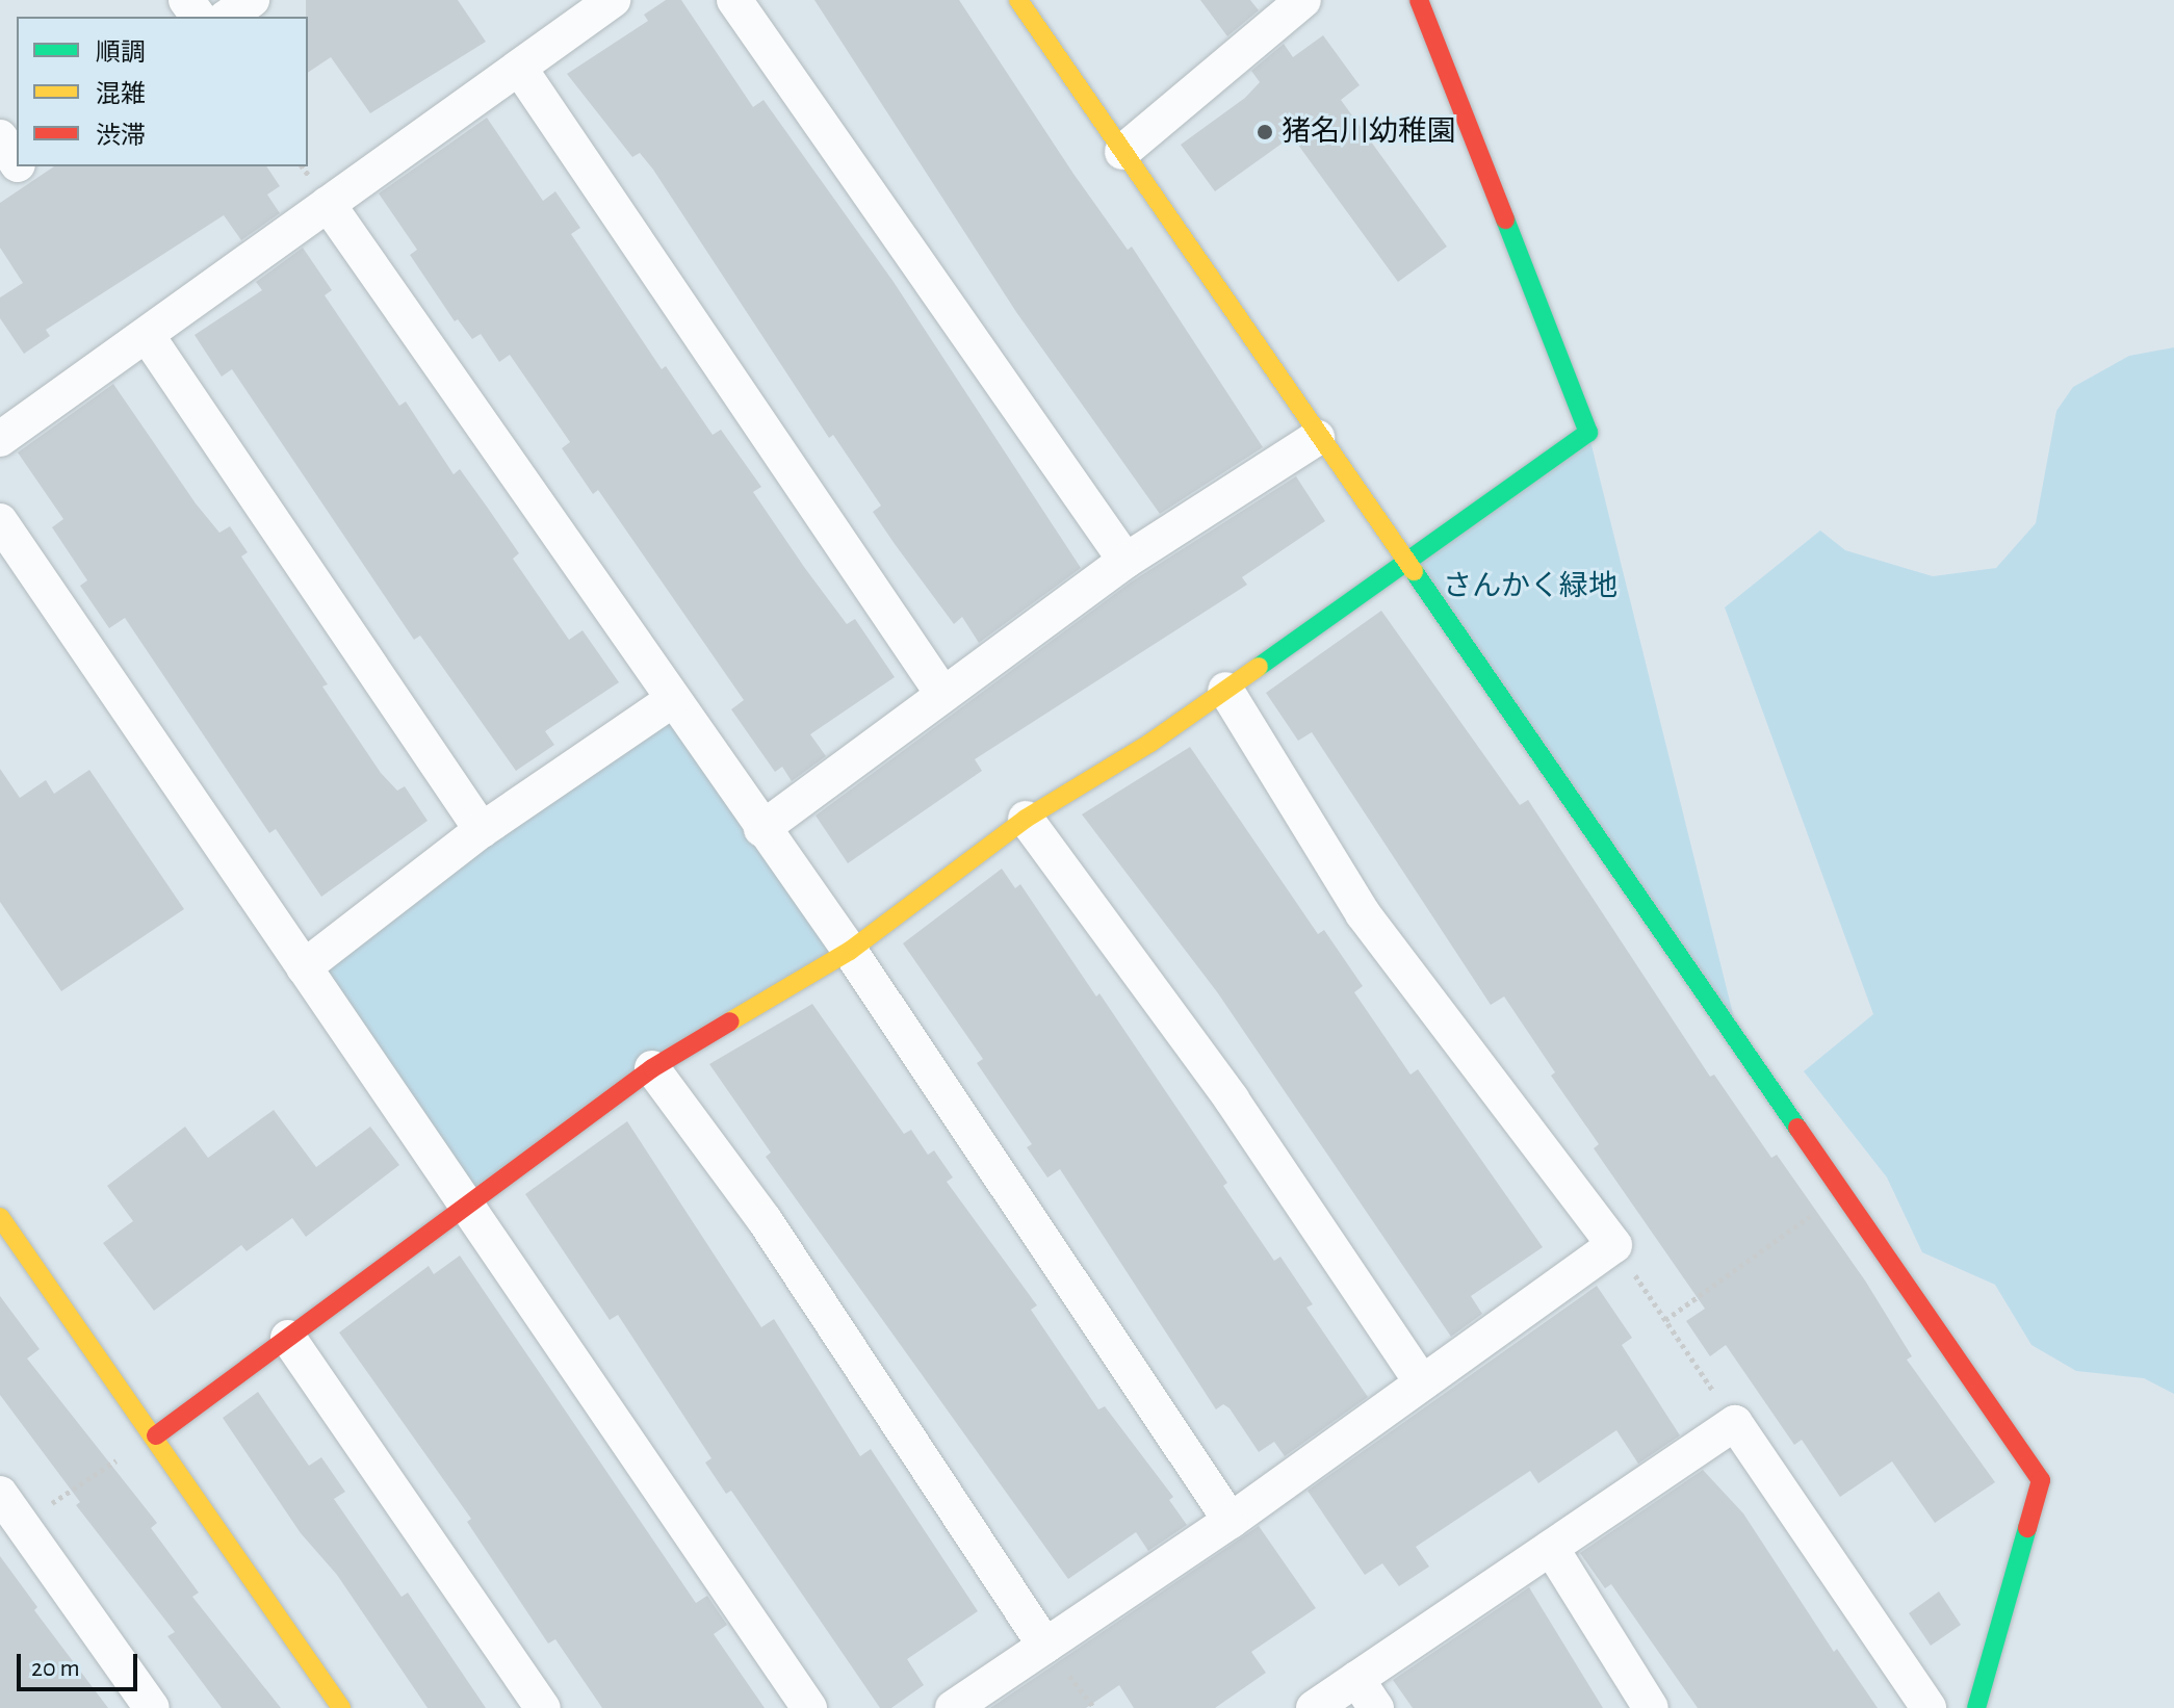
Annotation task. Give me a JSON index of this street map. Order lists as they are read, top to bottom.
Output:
{
  "parks": ["さんかく緑地"],
  "places": ["猪名川幼稚園"],
  "legend": ["順調", "混雑", "渋滞"],
  "scale_bar": "20 m"
}
